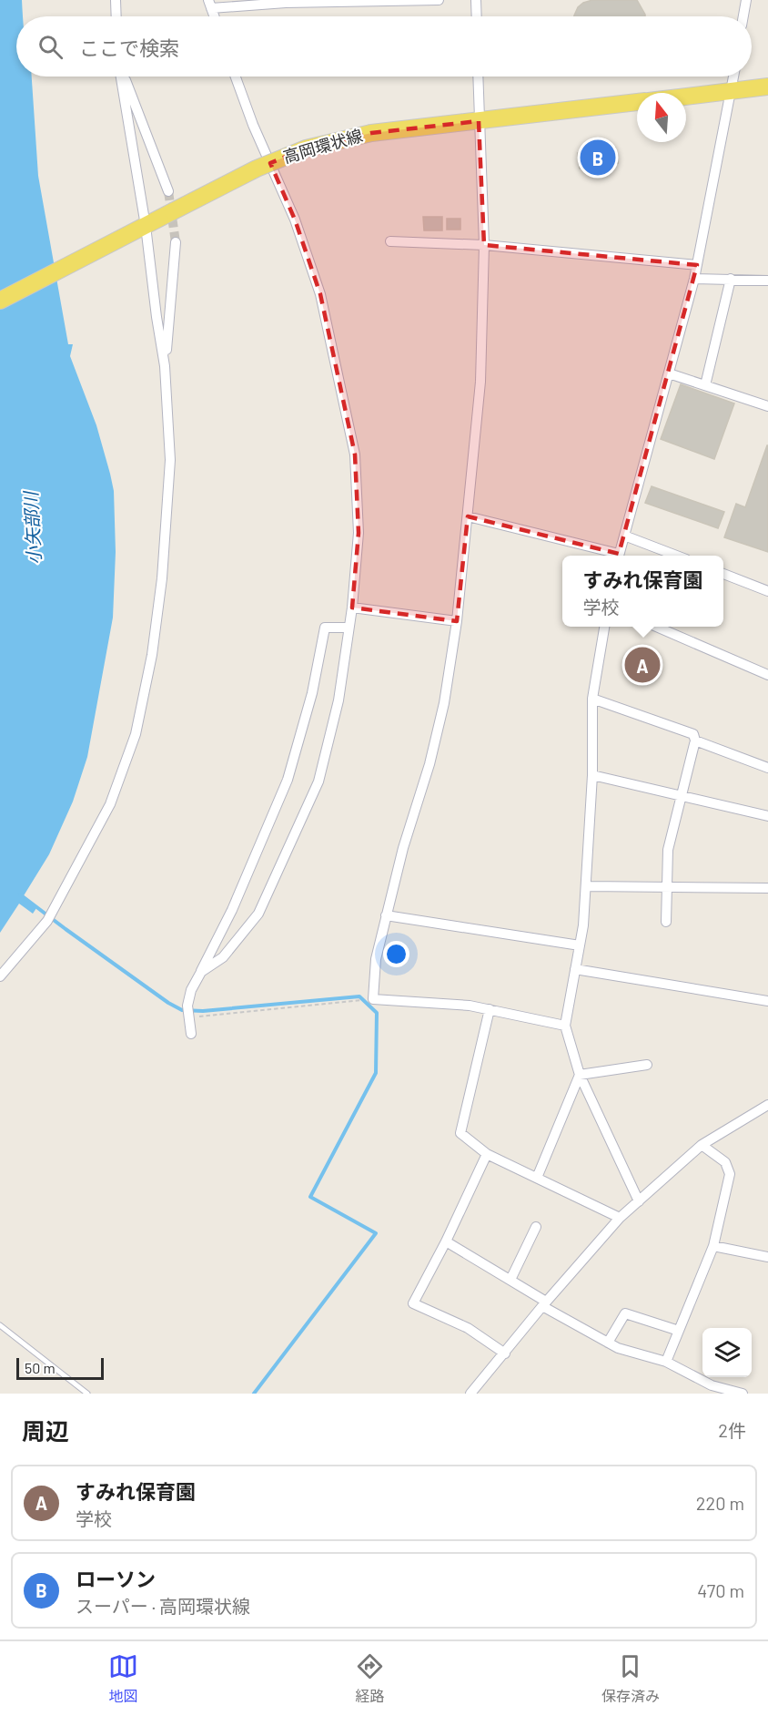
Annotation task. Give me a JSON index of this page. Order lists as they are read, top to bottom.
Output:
{
  "streets": {
    "main road": ["高岡環状線"]
  },
  "water": ["小矢部川"],
  "scale_bar": "50 m",
  "north": "top",
  "page": {
    "search": "ここで検索",
    "pins": ["B", "A"],
    "popup": ["すみれ保育園", "学校"],
    "scale": "50 m",
    "heading": ["周辺", "2件"],
    "list": [
      {
        "mark": "A",
        "name": "すみれ保育園",
        "note": "学校",
        "value": "220 m"
      },
      {
        "mark": "B",
        "name": "ローソン",
        "note": "スーパー · 高岡環状線",
        "value": "470 m"
      }
    ],
    "nav": ["地図", "経路", "保存済み"]
  }
}
